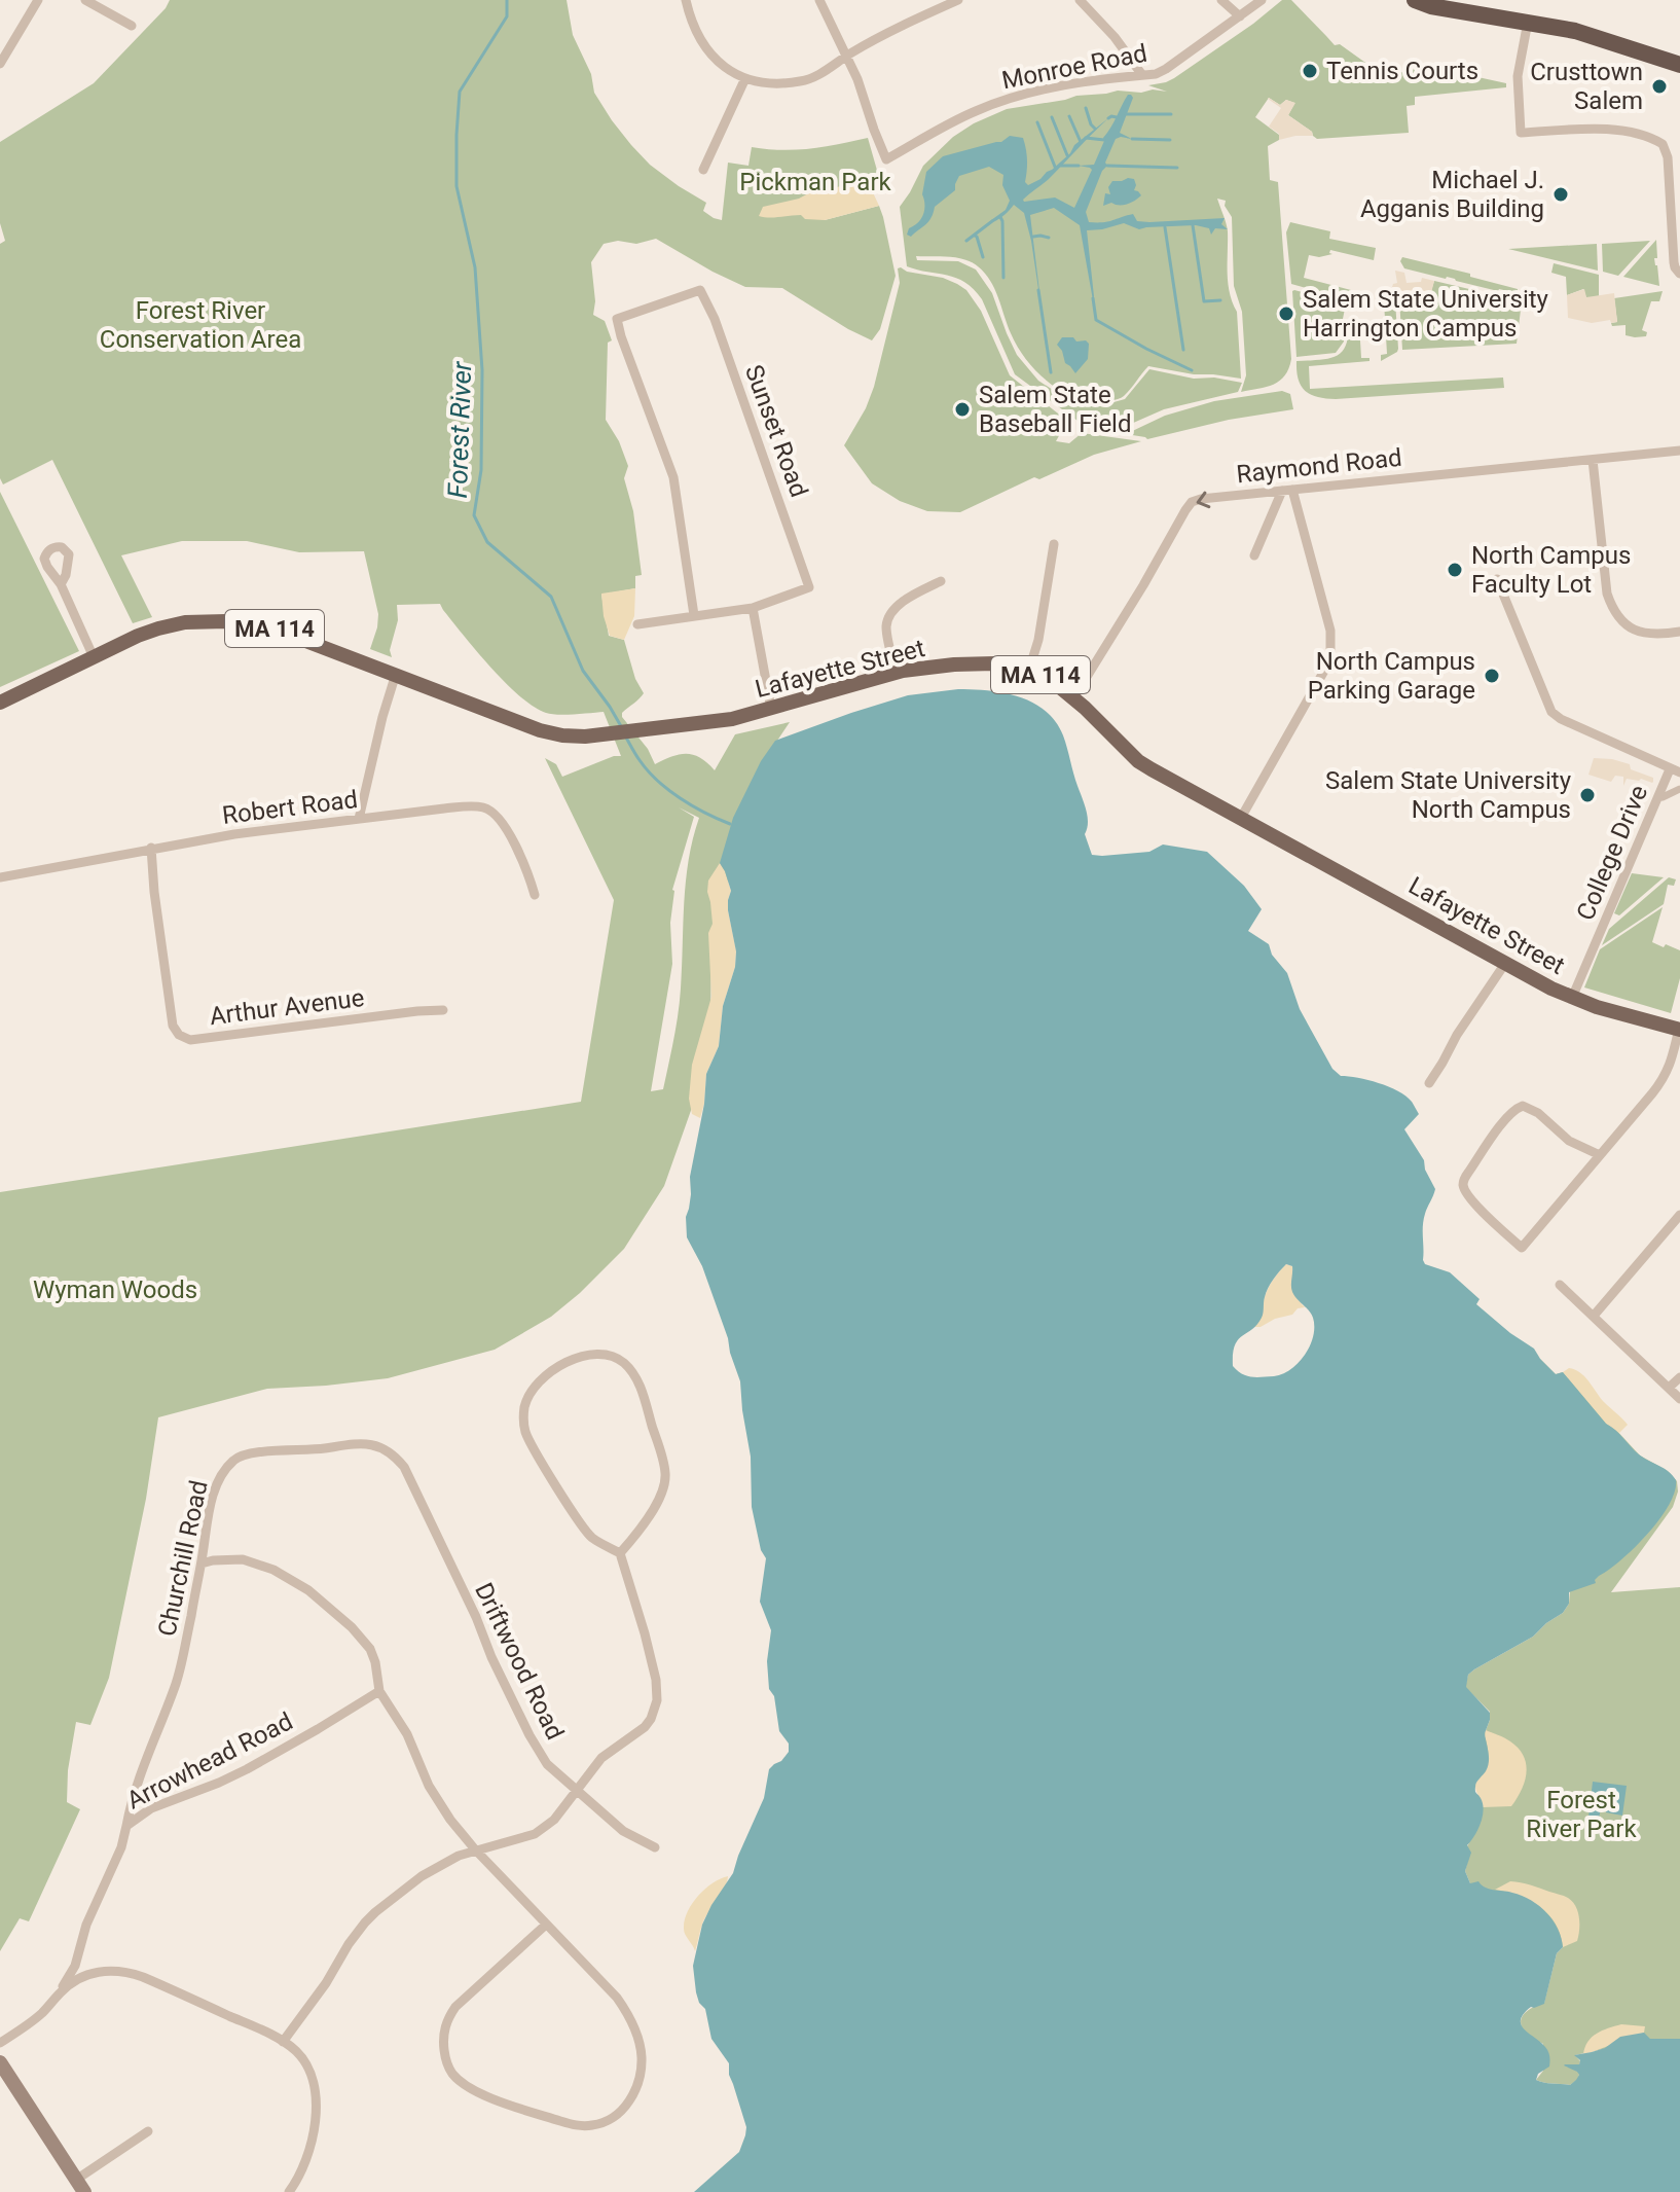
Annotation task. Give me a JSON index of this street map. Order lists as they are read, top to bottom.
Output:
{
  "streets": {
    "main road": ["MA 114", "Lafayette Street"],
    "street": [
      "Monroe Road",
      "Sunset Road",
      "Raymond Road",
      "Robert Road",
      "College Drive",
      "Arthur Avenue",
      "Churchill Road",
      "Driftwood Road",
      "Arrowhead Road"
    ]
  },
  "crossings": [
    ["Raymond Road", "Lafayette Street"],
    ["Lafayette Street", "College Drive"],
    ["Robert Road", "Arthur Avenue"],
    ["Churchill Road", "Driftwood Road"],
    ["Churchill Road", "Arrowhead Road"]
  ],
  "one_way": ["Raymond Road"],
  "water": ["Forest River"],
  "parks": [
    "Pickman Park",
    "Forest River Conservation Area",
    "Wyman Woods",
    "Forest River Park"
  ],
  "places": [
    "Tennis Courts",
    "Crusttown Salem",
    "Michael J. Agganis Building",
    "Salem State University Harrington Campus",
    "Salem State Baseball Field",
    "North Campus Faculty Lot",
    "North Campus Parking Garage",
    "Salem State University North Campus"
  ]
}
